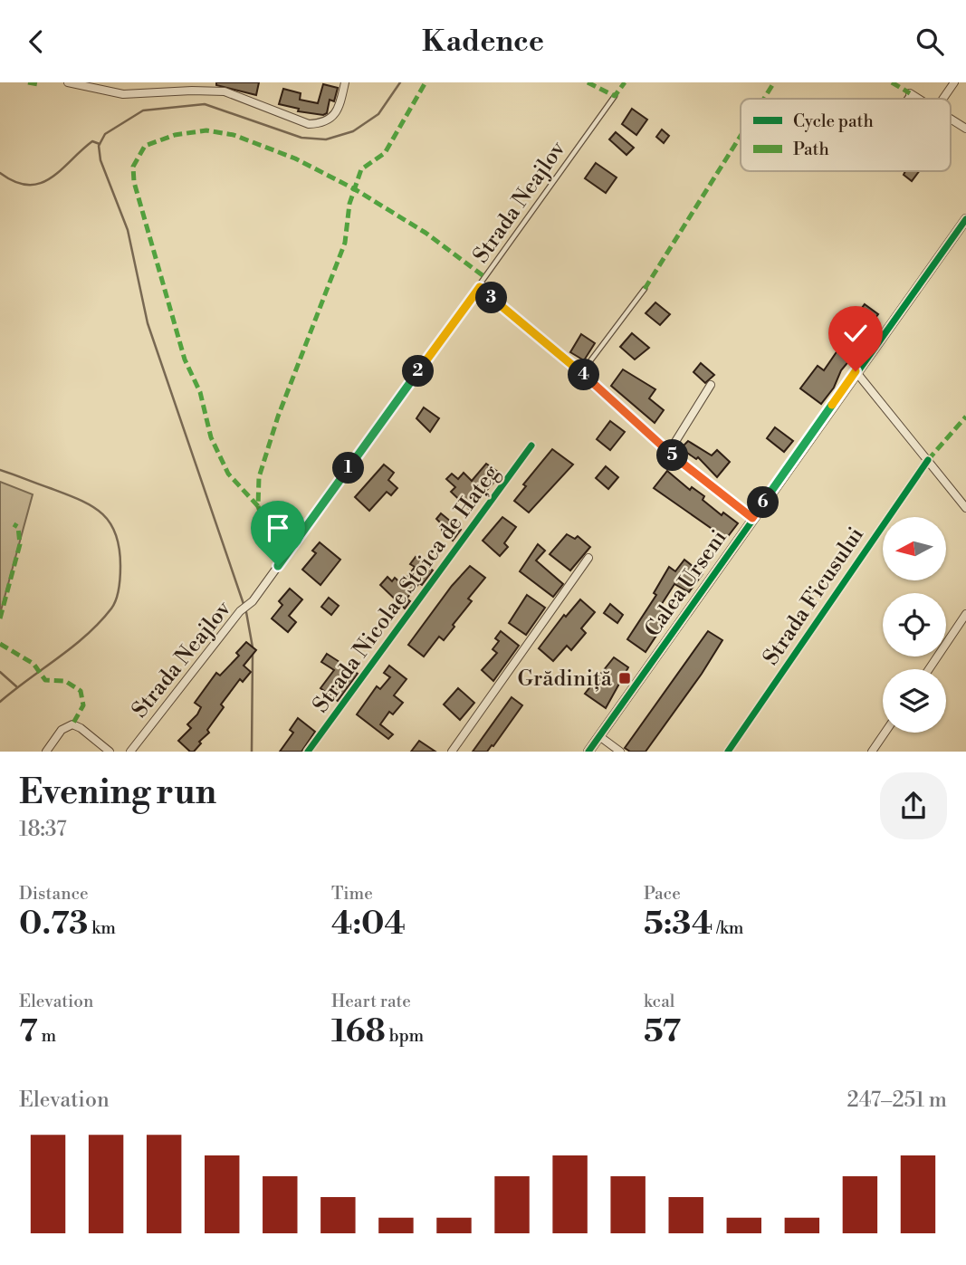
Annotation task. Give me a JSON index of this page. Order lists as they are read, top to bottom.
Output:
{
  "streets": {
    "street": [
      "Strada Neajlov",
      "Calea Urseni",
      "Strada Nicolae Stoica de Hațeg",
      "Strada Ficusului"
    ]
  },
  "places": {
    "transit": ["Grădiniță"]
  },
  "legend": ["Cycle path", "Path"],
  "north": "left",
  "page": {
    "header": "Kadence",
    "pins": [
      "3",
      "2",
      "4",
      "5",
      "1",
      "6"
    ],
    "heading": ["Evening run", "18:37"],
    "stats": [
      ["Distance", "0.73 km"],
      ["Time", "4:04"],
      ["Pace", "5:34 /km"],
      ["Elevation", "7 m"],
      ["Heart rate", "168 bpm"],
      ["kcal", "57"]
    ],
    "chart": ["Elevation", "247–251 m"]
  }
}
